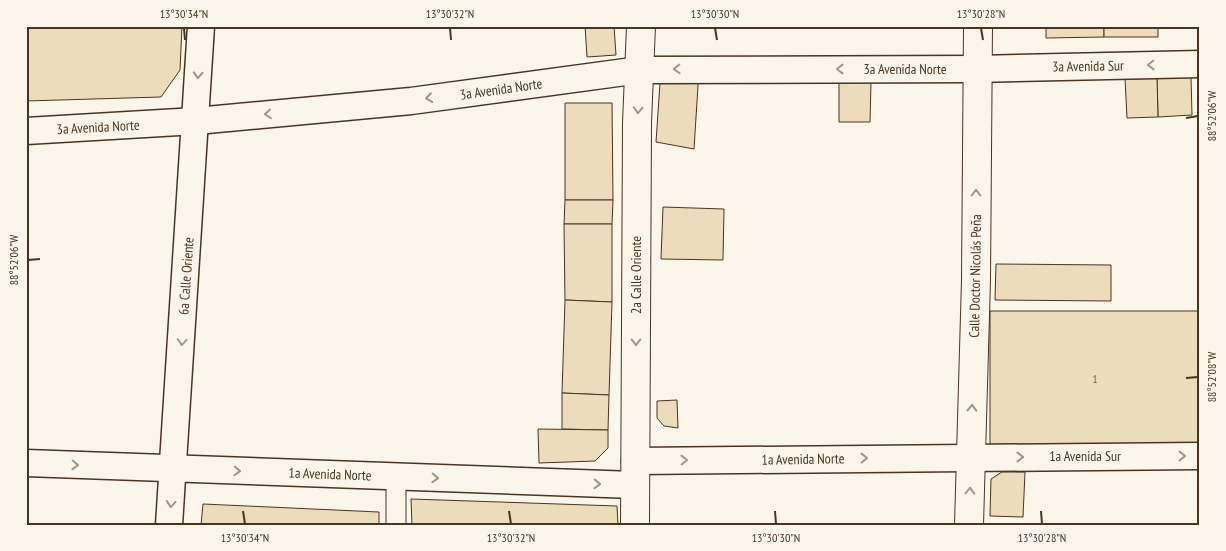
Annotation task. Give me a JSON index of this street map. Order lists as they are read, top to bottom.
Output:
{
  "streets": {
    "main road": ["2a Calle Oriente", "Calle Doctor Nicolás Peña"],
    "street": [
      "3a Avenida Sur",
      "3a Avenida Norte",
      "6a Calle Oriente",
      "1a Avenida Sur",
      "1a Avenida Norte"
    ]
  },
  "crossings": [
    ["3a Avenida Sur", "3a Avenida Norte"],
    ["3a Avenida Sur", "Calle Doctor Nicolás Peña"],
    ["3a Avenida Norte", "2a Calle Oriente"],
    ["3a Avenida Norte", "6a Calle Oriente"],
    ["3a Avenida Norte", "Calle Doctor Nicolás Peña"],
    ["2a Calle Oriente", "1a Avenida Norte"],
    ["6a Calle Oriente", "1a Avenida Norte"],
    ["Calle Doctor Nicolás Peña", "1a Avenida Sur"],
    ["Calle Doctor Nicolás Peña", "1a Avenida Norte"],
    ["1a Avenida Sur", "1a Avenida Norte"]
  ],
  "one_way": [
    "3a Avenida Sur",
    "3a Avenida Norte",
    "2a Calle Oriente",
    "6a Calle Oriente",
    "Calle Doctor Nicolás Peña",
    "1a Avenida Sur",
    "1a Avenida Norte"
  ],
  "house_numbers": ["1"],
  "coordinates": [
    "13°30'34\"N",
    "13°30'32\"N",
    "13°30'30\"N",
    "13°30'28\"N",
    "88°52'06\"W",
    "88°52'08\"W"
  ]
}
